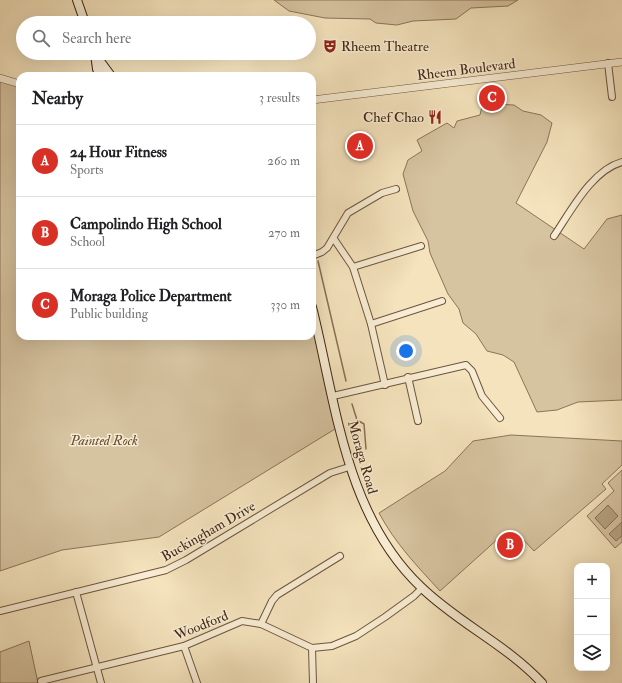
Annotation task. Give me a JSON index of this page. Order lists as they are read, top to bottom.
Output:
{
  "streets": {
    "main road": ["Moraga Road"],
    "street": ["Rheem Boulevard", "Buckingham Drive", "Woodford"]
  },
  "crossings": [
    ["Moraga Road", "Buckingham Drive"]
  ],
  "parks": ["Painted Rock"],
  "places": {
    "theatre": ["Rheem Theatre"],
    "restaurant": ["Chef Chao"]
  },
  "page": {
    "search": "Search here",
    "heading": ["Nearby", "3 results"],
    "pins": ["C", "A", "B"],
    "list": [
      {
        "mark": "A",
        "name": "24 Hour Fitness",
        "note": "Sports",
        "value": "260 m"
      },
      {
        "mark": "B",
        "name": "Campolindo High School",
        "note": "School",
        "value": "270 m"
      },
      {
        "mark": "C",
        "name": "Moraga Police Department",
        "note": "Public building",
        "value": "330 m"
      }
    ],
    "map_buttons": ["+", "−"]
  }
}
